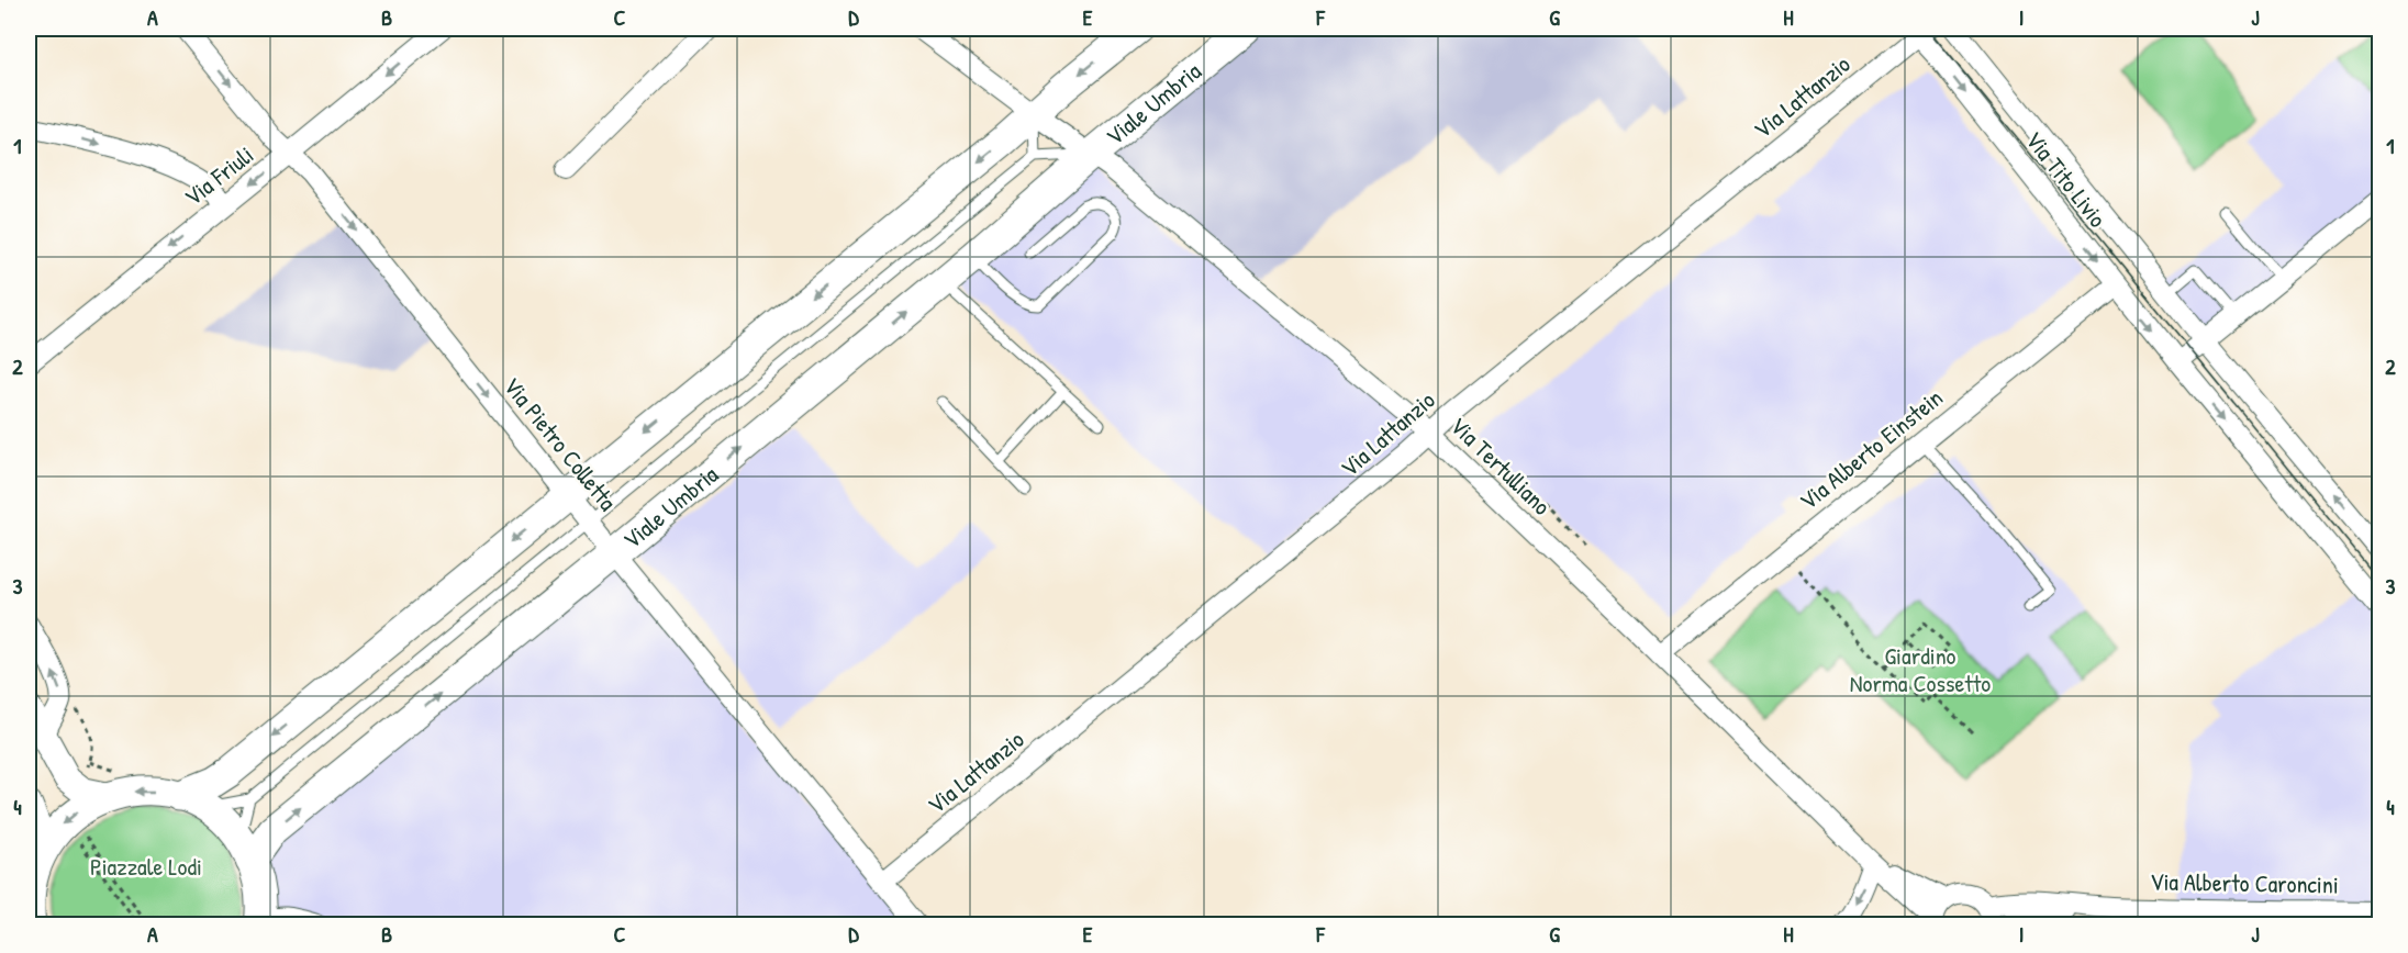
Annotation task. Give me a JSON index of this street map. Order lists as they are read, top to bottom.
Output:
{
  "streets": {
    "main road": ["Viale Umbria"],
    "street": [
      "Via Lattanzio",
      "Via Friuli",
      "Via Tito Livio",
      "Via Pietro Colletta",
      "Via Alberto Einstein",
      "Via Tertulliano",
      "Via Alberto Caroncini"
    ]
  },
  "crossings": [
    ["Via Lattanzio", "Via Tito Livio"],
    ["Via Lattanzio", "Via Pietro Colletta"],
    ["Via Lattanzio", "Via Tertulliano"],
    ["Viale Umbria", "Via Pietro Colletta"],
    ["Viale Umbria", "Via Tertulliano"],
    ["Via Friuli", "Via Pietro Colletta"],
    ["Via Tito Livio", "Via Alberto Einstein"],
    ["Via Alberto Einstein", "Via Tertulliano"]
  ],
  "one_way": ["Via Friuli", "Via Pietro Colletta"],
  "parks": ["Giardino Norma Cossetto", "Piazzale Lodi"],
  "grid": {
    "columns": [
      "A",
      "B",
      "C",
      "D",
      "E",
      "F",
      "G",
      "H",
      "I",
      "J"
    ],
    "rows": [
      "1",
      "2",
      "3",
      "4"
    ]
  }
}
